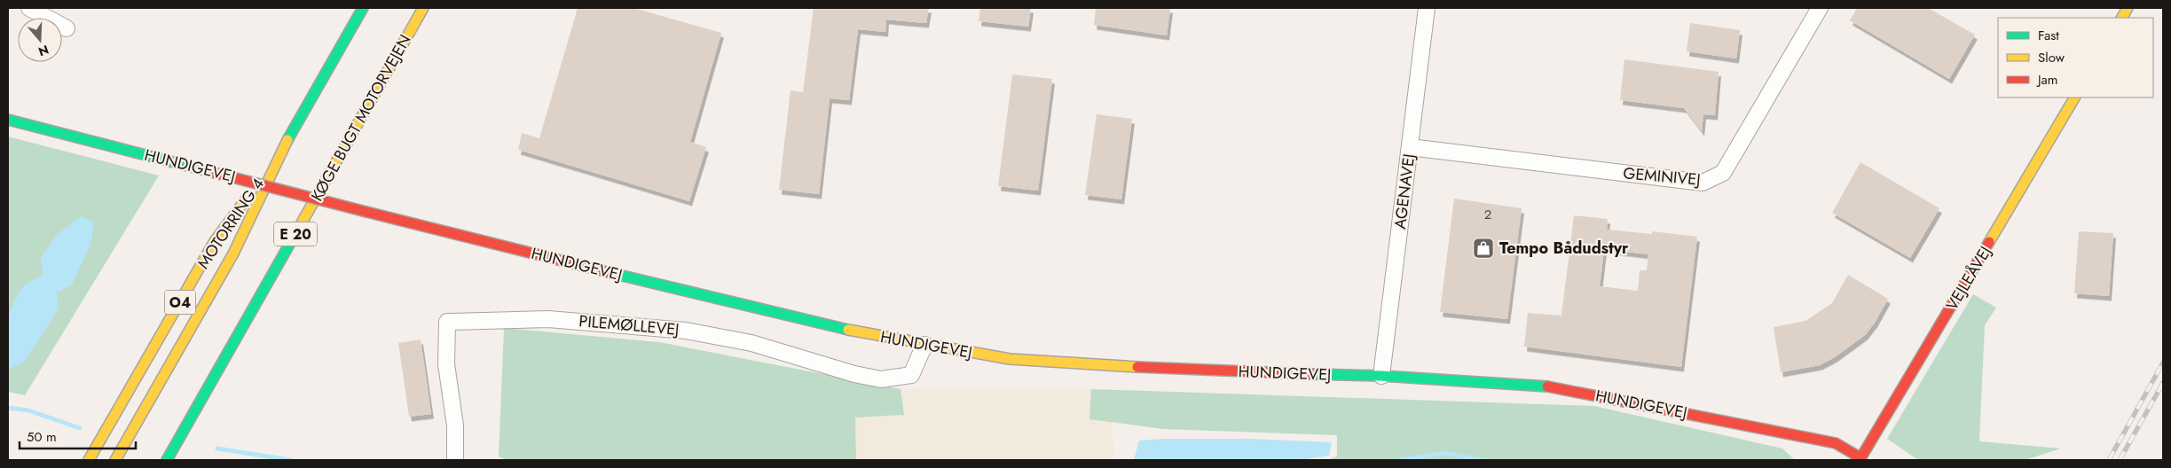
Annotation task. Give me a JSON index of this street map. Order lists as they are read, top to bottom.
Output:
{
  "streets": {
    "main road": [
      "KØGE BUGT MOTORVEJEN",
      "HUNDIGEVEJ",
      "MOTORRING 4",
      "E 20",
      "VEJLEÅVEJ",
      "O4"
    ],
    "street": ["GEMINIVEJ", "AGENAVEJ", "PILEMØLLEVEJ"]
  },
  "crossings": [
    ["HUNDIGEVEJ", "AGENAVEJ"],
    ["HUNDIGEVEJ", "VEJLEÅVEJ"],
    ["HUNDIGEVEJ", "PILEMØLLEVEJ"],
    ["GEMINIVEJ", "AGENAVEJ"]
  ],
  "places": {
    "shop": ["Tempo Bådudstyr"]
  },
  "house_numbers": ["2"],
  "legend": ["Fast", "Slow", "Jam"],
  "scale_bar": "50 m",
  "north": "bottom"
}
